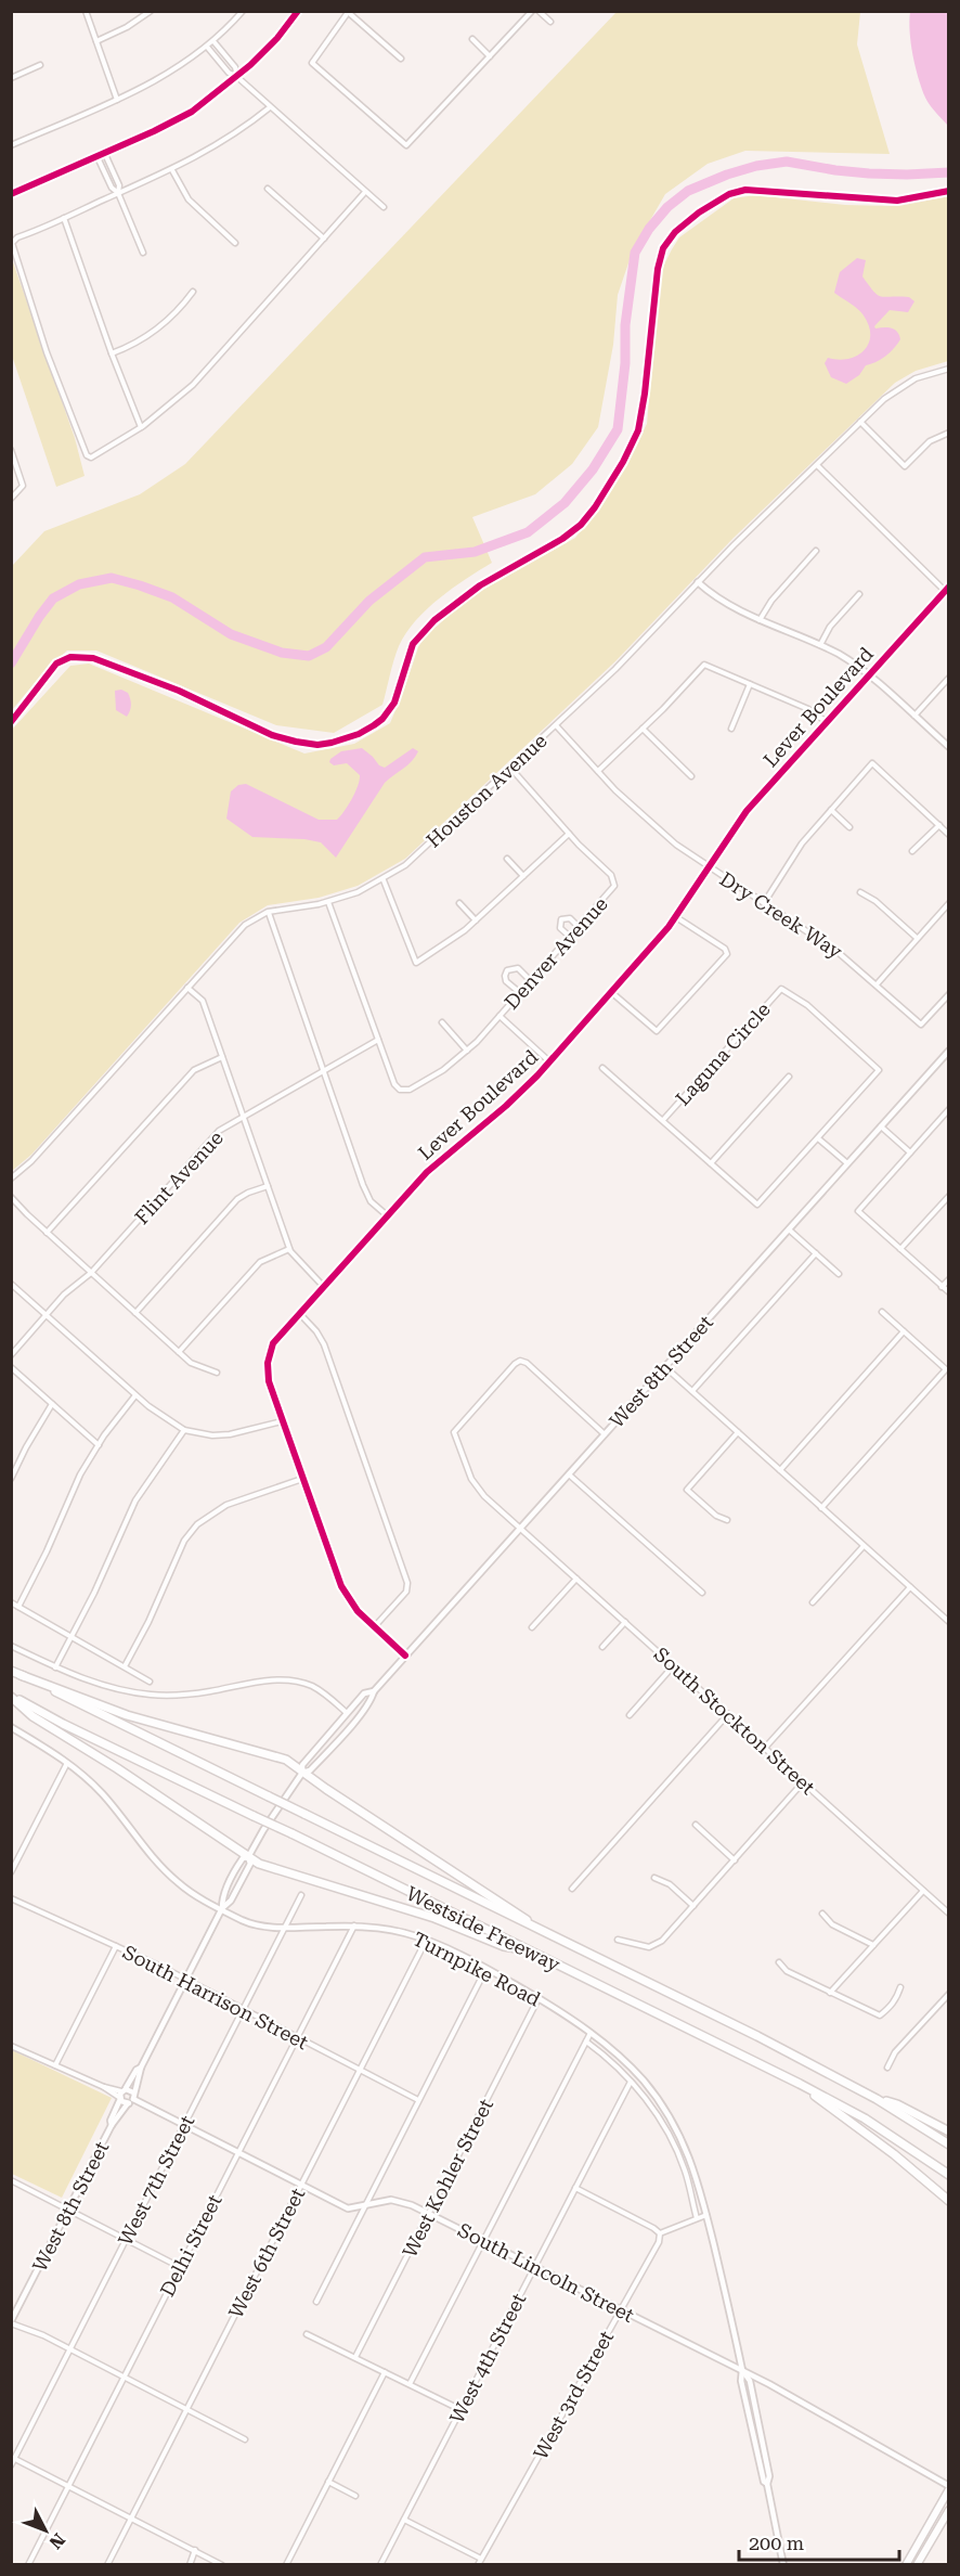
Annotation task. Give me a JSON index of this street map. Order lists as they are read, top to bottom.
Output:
{
  "streets": {
    "highway": ["Westside Freeway"],
    "street": [
      "Lever Boulevard",
      "Houston Avenue",
      "Dry Creek Way",
      "Denver Avenue",
      "Laguna Circle",
      "Flint Avenue",
      "West 8th Street",
      "South Stockton Street",
      "Turnpike Road",
      "South Harrison Street",
      "West Kohler Street",
      "West 7th Street",
      "Delhi Street",
      "West 6th Street",
      "South Lincoln Street",
      "West 4th Street",
      "West 3rd Street"
    ]
  },
  "crossings": [
    ["Lever Boulevard", "Dry Creek Way"],
    ["Lever Boulevard", "West 8th Street"],
    ["Houston Avenue", "Dry Creek Way"],
    ["Houston Avenue", "Denver Avenue"],
    ["Denver Avenue", "Flint Avenue"],
    ["West 8th Street", "South Stockton Street"],
    ["West 8th Street", "Turnpike Road"],
    ["West 8th Street", "South Harrison Street"],
    ["West 8th Street", "South Lincoln Street"],
    ["Turnpike Road", "West Kohler Street"],
    ["Turnpike Road", "West 7th Street"],
    ["Turnpike Road", "Delhi Street"],
    ["Turnpike Road", "West 6th Street"],
    ["Turnpike Road", "South Lincoln Street"],
    ["South Harrison Street", "West 7th Street"],
    ["South Harrison Street", "Delhi Street"],
    ["South Harrison Street", "West 6th Street"],
    ["West Kohler Street", "South Lincoln Street"],
    ["West 7th Street", "South Lincoln Street"],
    ["Delhi Street", "South Lincoln Street"],
    ["West 6th Street", "South Lincoln Street"],
    ["South Lincoln Street", "West 4th Street"],
    ["South Lincoln Street", "West 3rd Street"]
  ],
  "scale_bar": "200 m",
  "north": "bottom right"
}
